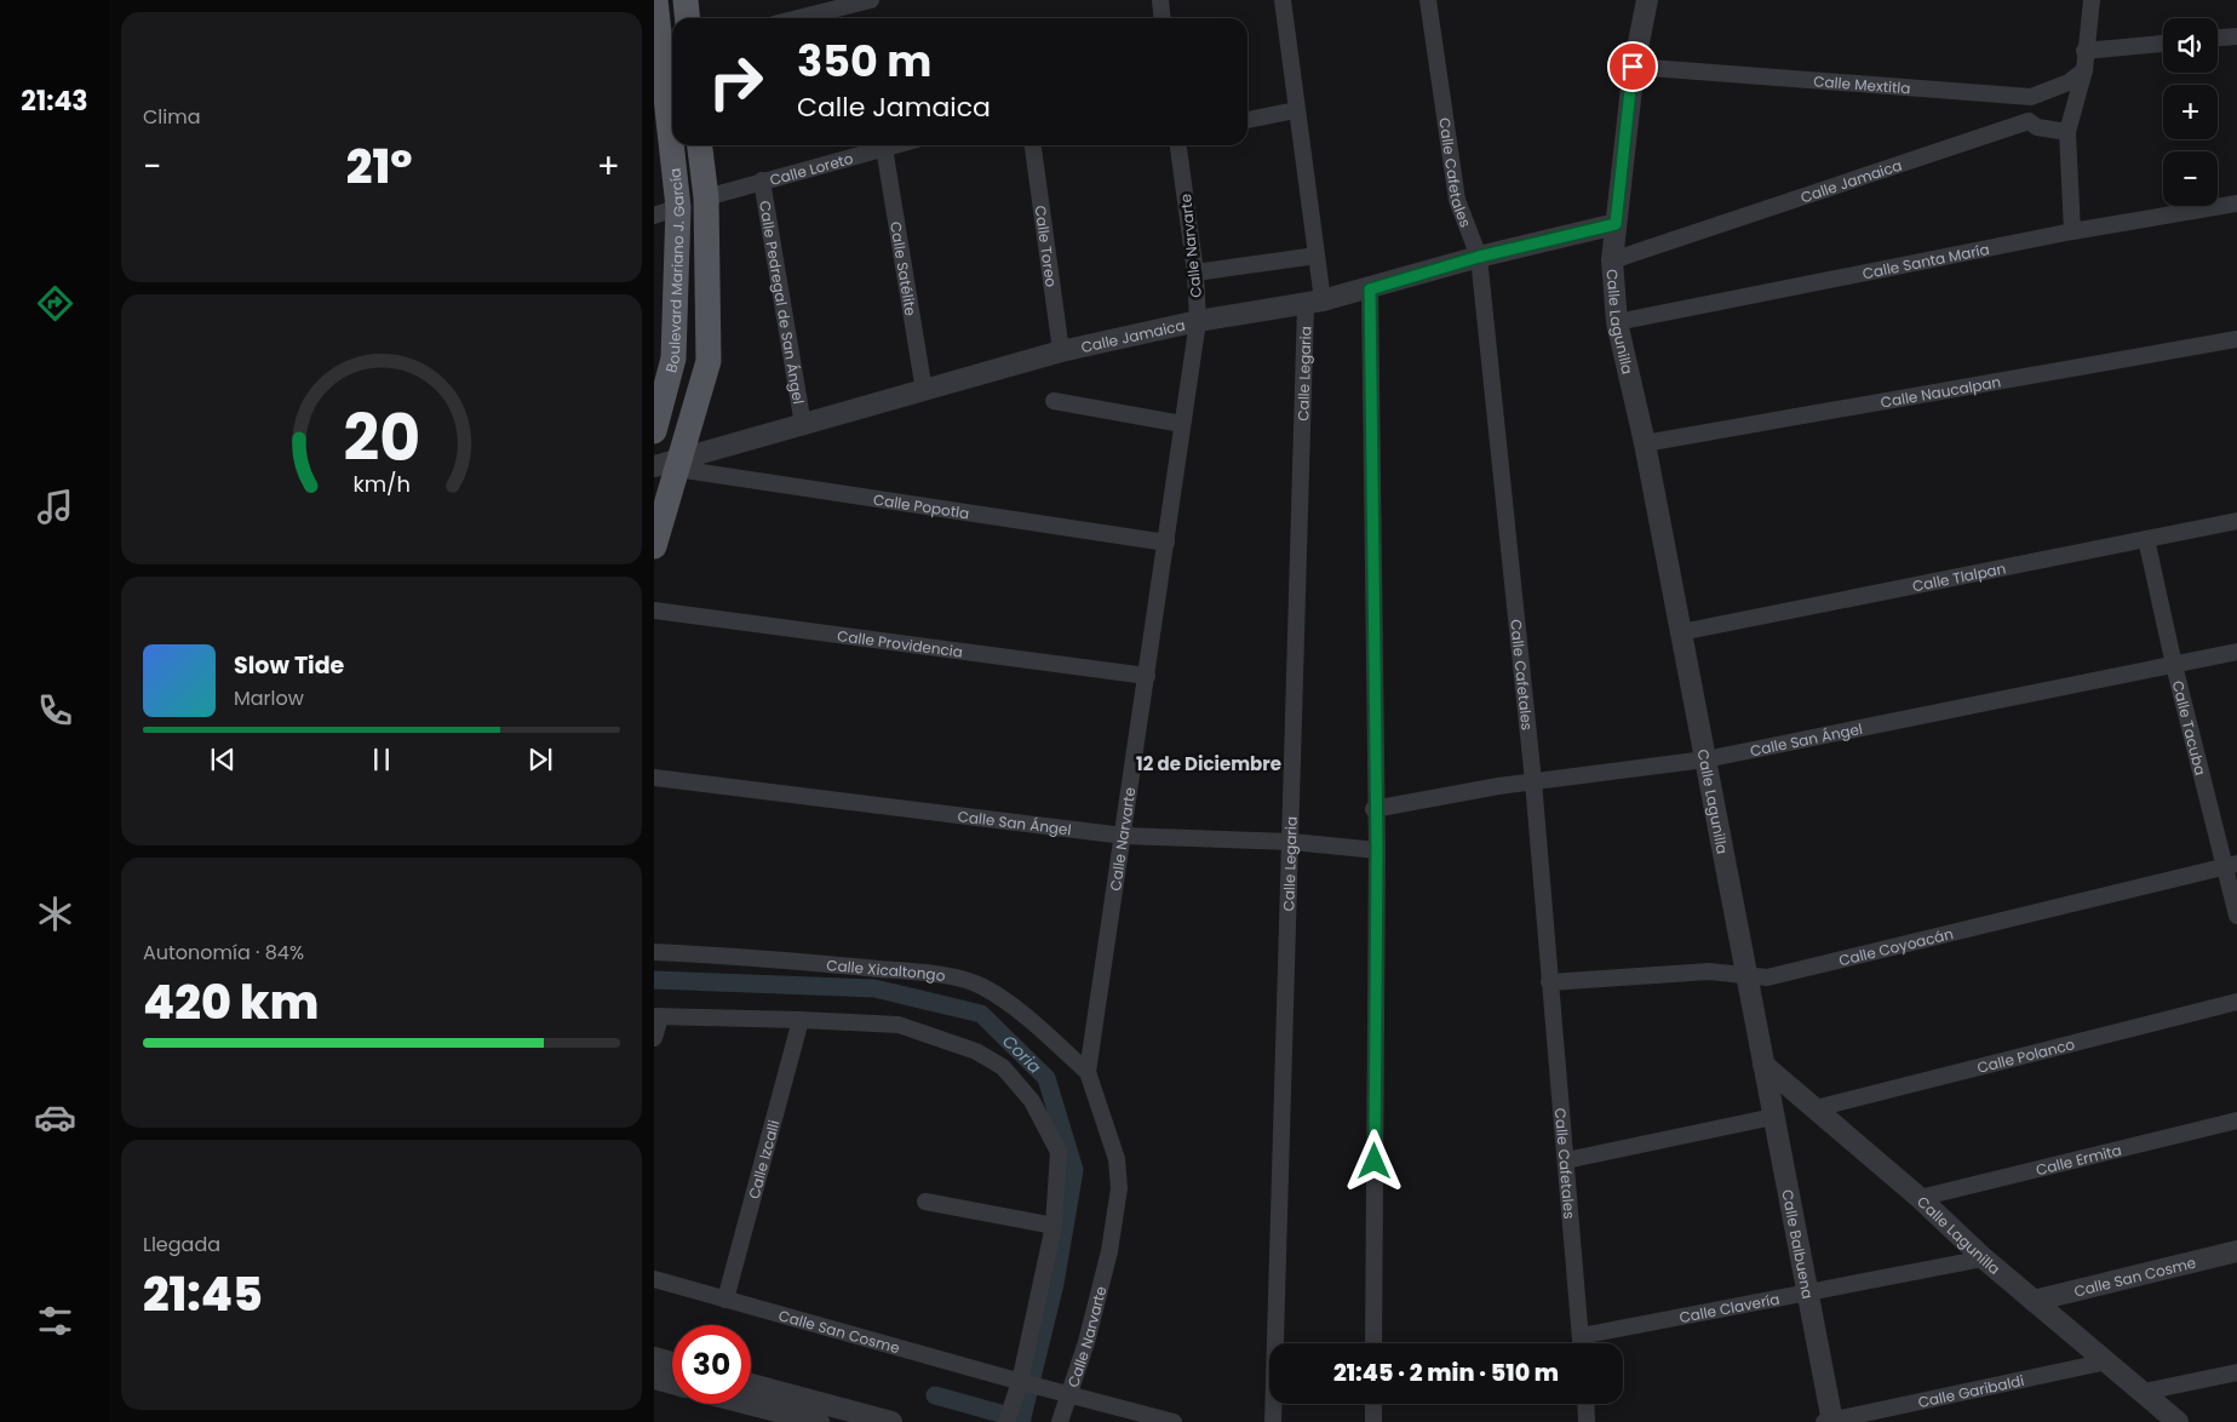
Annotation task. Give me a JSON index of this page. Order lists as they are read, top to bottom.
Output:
{
  "streets": {
    "main road": ["Boulevard Mariano J. García"],
    "street": [
      "Calle Mextitla",
      "Calle Loreto",
      "Calle Cafetales",
      "Calle Jamaica",
      "Calle Toreo",
      "Calle Narvarte",
      "Calle Santa María",
      "Calle Satélite",
      "Calle Pedregal de San Ángel",
      "Calle Lagunilla",
      "Calle Legaria",
      "Calle Naucalpan",
      "Calle Popotla",
      "Calle Tlalpan",
      "Calle Providencia",
      "Calle Tacuba",
      "Calle San Ángel",
      "Calle Coyoacán",
      "Calle Xicaltongo",
      "Calle Polanco",
      "Calle Izcalli",
      "Calle Ermita",
      "Calle Balbuena",
      "Calle San Cosme",
      "Calle Clavería",
      "Calle Garibaldi"
    ]
  },
  "crossings": [
    ["Calle Mextitla", "Calle Lagunilla"],
    ["Calle Loreto", "Boulevard Mariano J. García"],
    ["Calle Loreto", "Calle Satélite"],
    ["Calle Loreto", "Calle Pedregal de San Ángel"],
    ["Calle Cafetales", "Calle Jamaica"],
    ["Calle Cafetales", "Calle San Ángel"],
    ["Calle Cafetales", "Calle Coyoacán"],
    ["Calle Jamaica", "Calle Toreo"],
    ["Calle Jamaica", "Calle Narvarte"],
    ["Calle Jamaica", "Boulevard Mariano J. García"],
    ["Calle Jamaica", "Calle Satélite"],
    ["Calle Jamaica", "Calle Pedregal de San Ángel"],
    ["Calle Jamaica", "Calle Lagunilla"],
    ["Calle Jamaica", "Calle Legaria"],
    ["Calle Jamaica", "Calle Popotla"],
    ["Calle Narvarte", "Calle Popotla"],
    ["Calle Narvarte", "Calle Providencia"],
    ["Calle Narvarte", "Calle San Ángel"],
    ["Calle Narvarte", "Calle Xicaltongo"],
    ["Calle Santa María", "Calle Lagunilla"],
    ["Boulevard Mariano J. García", "Calle Popotla"],
    ["Calle Lagunilla", "Calle Naucalpan"],
    ["Calle Lagunilla", "Calle Tlalpan"],
    ["Calle Lagunilla", "Calle San Ángel"],
    ["Calle Lagunilla", "Calle Coyoacán"],
    ["Calle Lagunilla", "Calle Polanco"],
    ["Calle Lagunilla", "Calle Ermita"],
    ["Calle Lagunilla", "Calle Balbuena"],
    ["Calle Lagunilla", "Calle San Cosme"],
    ["Calle Lagunilla", "Calle Clavería"],
    ["Calle Lagunilla", "Calle Garibaldi"],
    ["Calle Legaria", "Calle San Ángel"],
    ["Calle Tlalpan", "Calle Tacuba"],
    ["Calle Tacuba", "Calle San Ángel"],
    ["Calle Tacuba", "Calle Coyoacán"],
    ["Calle Izcalli", "Calle San Cosme"],
    ["Calle Balbuena", "Calle Clavería"],
    ["Calle Balbuena", "Calle Garibaldi"]
  ],
  "districts": ["12 de Diciembre"],
  "water": ["Coria"],
  "page": {
    "tabs": "21:43",
    "tile": [
      "Clima",
      ["Autonomía · 84%", "420 km"],
      ["Llegada", "21:45"]
    ],
    "map_buttons": ["+", "−"],
    "turn": ["350 m", "Calle Jamaica"],
    "heat": ["−", "21°", "+"],
    "song": ["Slow Tide", "Marlow"],
    "limit": "30",
    "trip": "21:45 · 2 min · 510 m",
    "gauge": ["20", "km/h"]
  }
}
